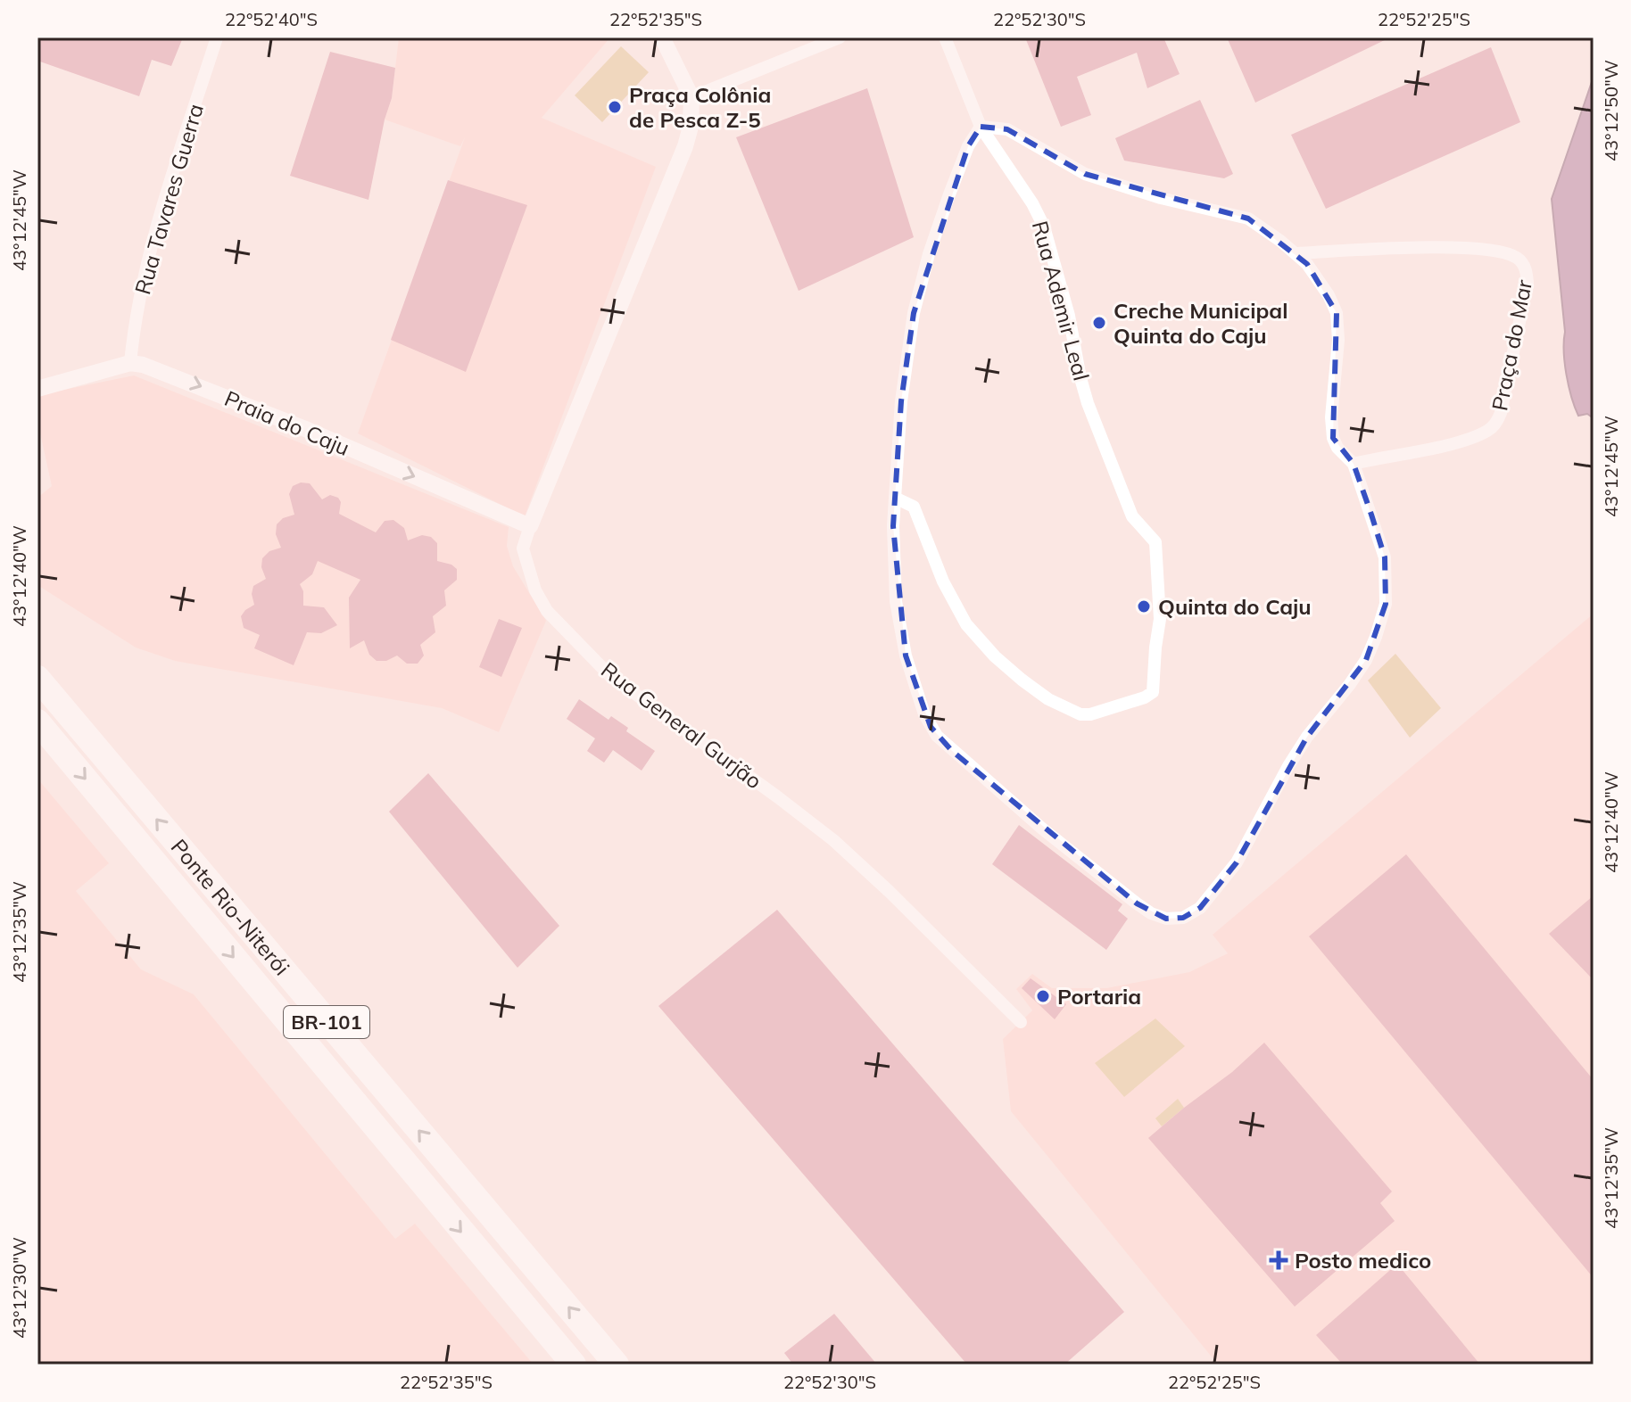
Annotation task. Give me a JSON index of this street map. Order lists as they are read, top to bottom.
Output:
{
  "streets": {
    "highway": ["Ponte Rio-Niterói", "BR-101"],
    "street": [
      "Rua Tavares Guerra",
      "Rua Ademir Leal",
      "Praça do Mar",
      "Praia do Caju",
      "Rua General Gurjão"
    ]
  },
  "crossings": [
    ["Rua Tavares Guerra", "Praia do Caju"],
    ["Praia do Caju", "Rua General Gurjão"]
  ],
  "one_way": ["Praia do Caju"],
  "places": {
    "other": [
      "Praça Colônia de Pesca Z-5",
      "Creche Municipal Quinta do Caju",
      "Quinta do Caju",
      "Portaria"
    ],
    "health": ["Posto medico"]
  },
  "coordinates": [
    "22°52'40\"S",
    "22°52'35\"S",
    "22°52'30\"S",
    "22°52'25\"S",
    "43°12'50\"W",
    "43°12'45\"W",
    "43°12'40\"W",
    "43°12'35\"W",
    "43°12'30\"W"
  ]
}
